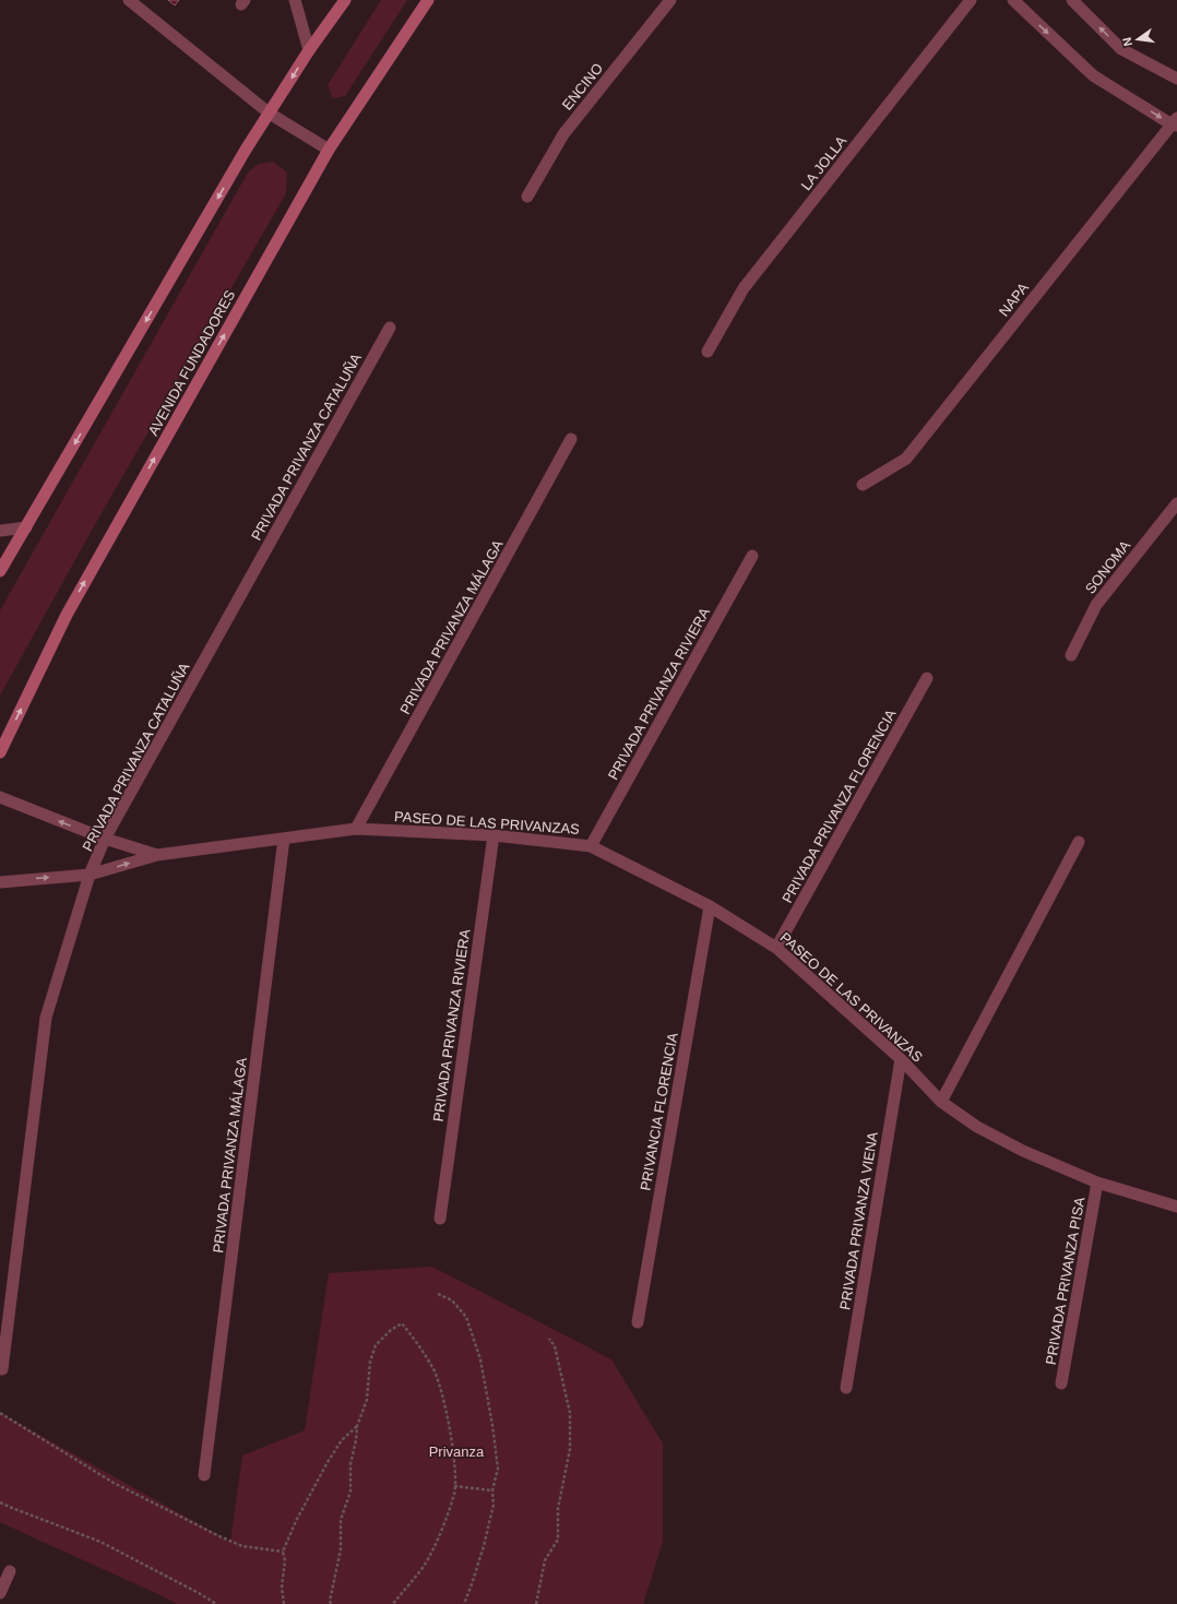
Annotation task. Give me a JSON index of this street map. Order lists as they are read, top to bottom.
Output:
{
  "streets": {
    "main road": ["AVENIDA FUNDADORES"],
    "street": [
      "ENCINO",
      "LA JOLLA",
      "NAPA",
      "PRIVADA PRIVANZA CATALUÑA",
      "SONOMA",
      "PRIVADA PRIVANZA MÁLAGA",
      "PRIVADA PRIVANZA RIVIERA",
      "PRIVADA PRIVANZA FLORENCIA",
      "PASEO DE LAS PRIVANZAS",
      "PRIVANCIA FLORENCIA",
      "PRIVADA PRIVANZA VIENA",
      "PRIVADA PRIVANZA PISA"
    ]
  },
  "crossings": [
    ["PRIVADA PRIVANZA CATALUÑA", "PASEO DE LAS PRIVANZAS"],
    ["PRIVADA PRIVANZA MÁLAGA", "PASEO DE LAS PRIVANZAS"],
    ["PRIVADA PRIVANZA RIVIERA", "PASEO DE LAS PRIVANZAS"],
    ["PRIVADA PRIVANZA FLORENCIA", "PASEO DE LAS PRIVANZAS"],
    ["PASEO DE LAS PRIVANZAS", "PRIVANCIA FLORENCIA"],
    ["PASEO DE LAS PRIVANZAS", "PRIVADA PRIVANZA VIENA"],
    ["PASEO DE LAS PRIVANZAS", "PRIVADA PRIVANZA PISA"]
  ],
  "parks": ["Privanza"],
  "north": "left"
}
